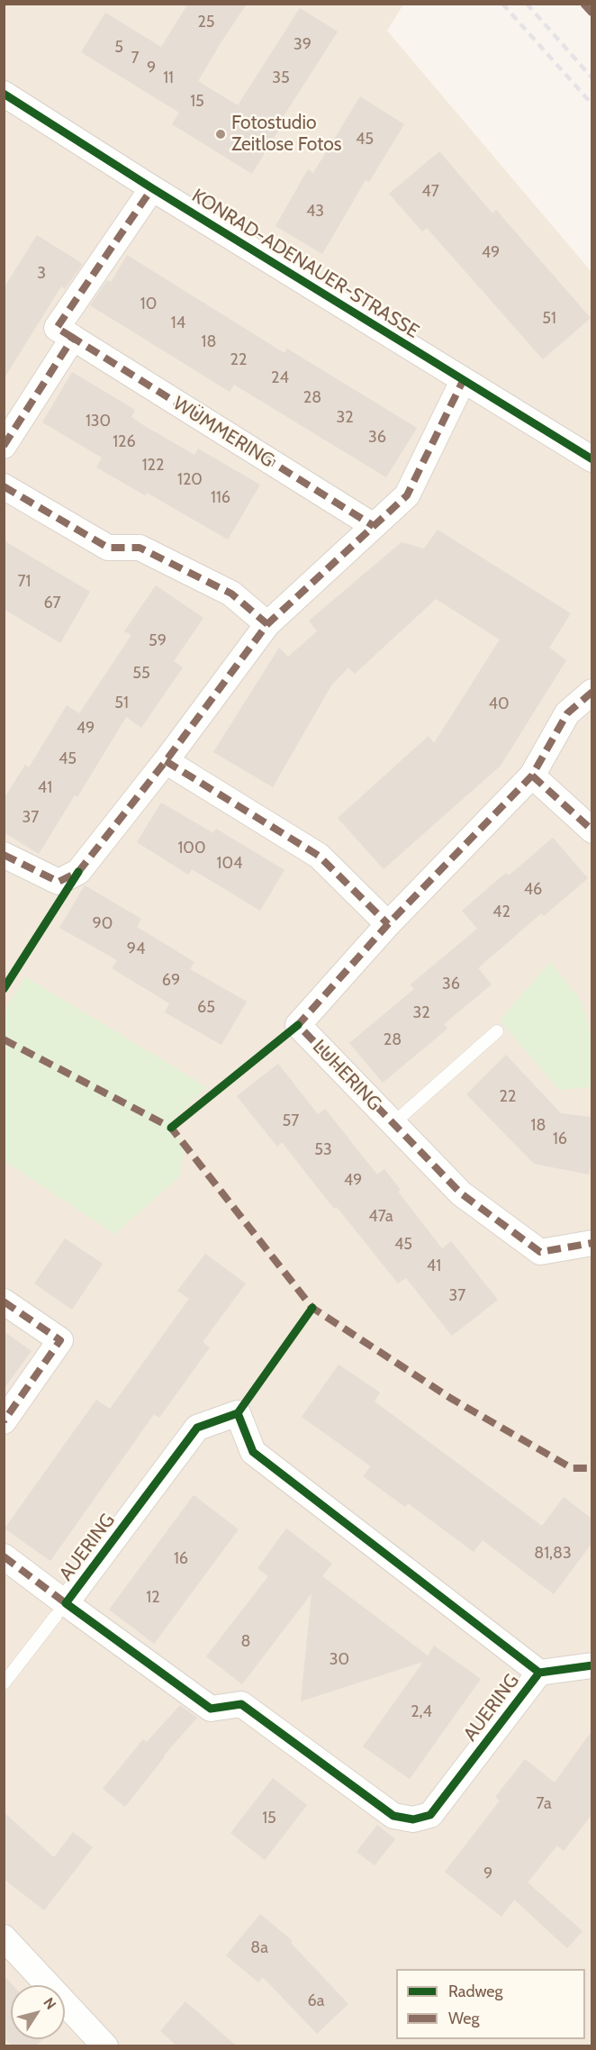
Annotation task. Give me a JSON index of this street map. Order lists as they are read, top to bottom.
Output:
{
  "streets": {
    "street": [
      "KONRAD-ADENAUER-STRASSE",
      "WÜMMERING",
      "LUHERING",
      "AUERING"
    ]
  },
  "crossings": [
    ["KONRAD-ADENAUER-STRASSE", "WÜMMERING"]
  ],
  "places": ["Fotostudio Zeitlose Fotos"],
  "house_numbers": [
    "25",
    "39",
    "5",
    "7",
    "9",
    "11",
    "35",
    "15",
    "45",
    "47",
    "43",
    "49",
    "3",
    "10",
    "51",
    "14",
    "18",
    "22",
    "24",
    "28",
    "32",
    "130",
    "36",
    "126",
    "122",
    "120",
    "116",
    "71",
    "67",
    "59",
    "55",
    "51",
    "40",
    "49",
    "45",
    "41",
    "37",
    "100",
    "104",
    "46",
    "42",
    "90",
    "94",
    "69",
    "36",
    "65",
    "32",
    "28",
    "22",
    "57",
    "18",
    "16",
    "53",
    "49",
    "47a",
    "45",
    "41",
    "37",
    "81,83",
    "16",
    "12",
    "8",
    "30",
    "2,4",
    "7a",
    "15",
    "9",
    "8a",
    "6a"
  ],
  "legend": ["Radweg", "Weg"],
  "north": "top right"
}
